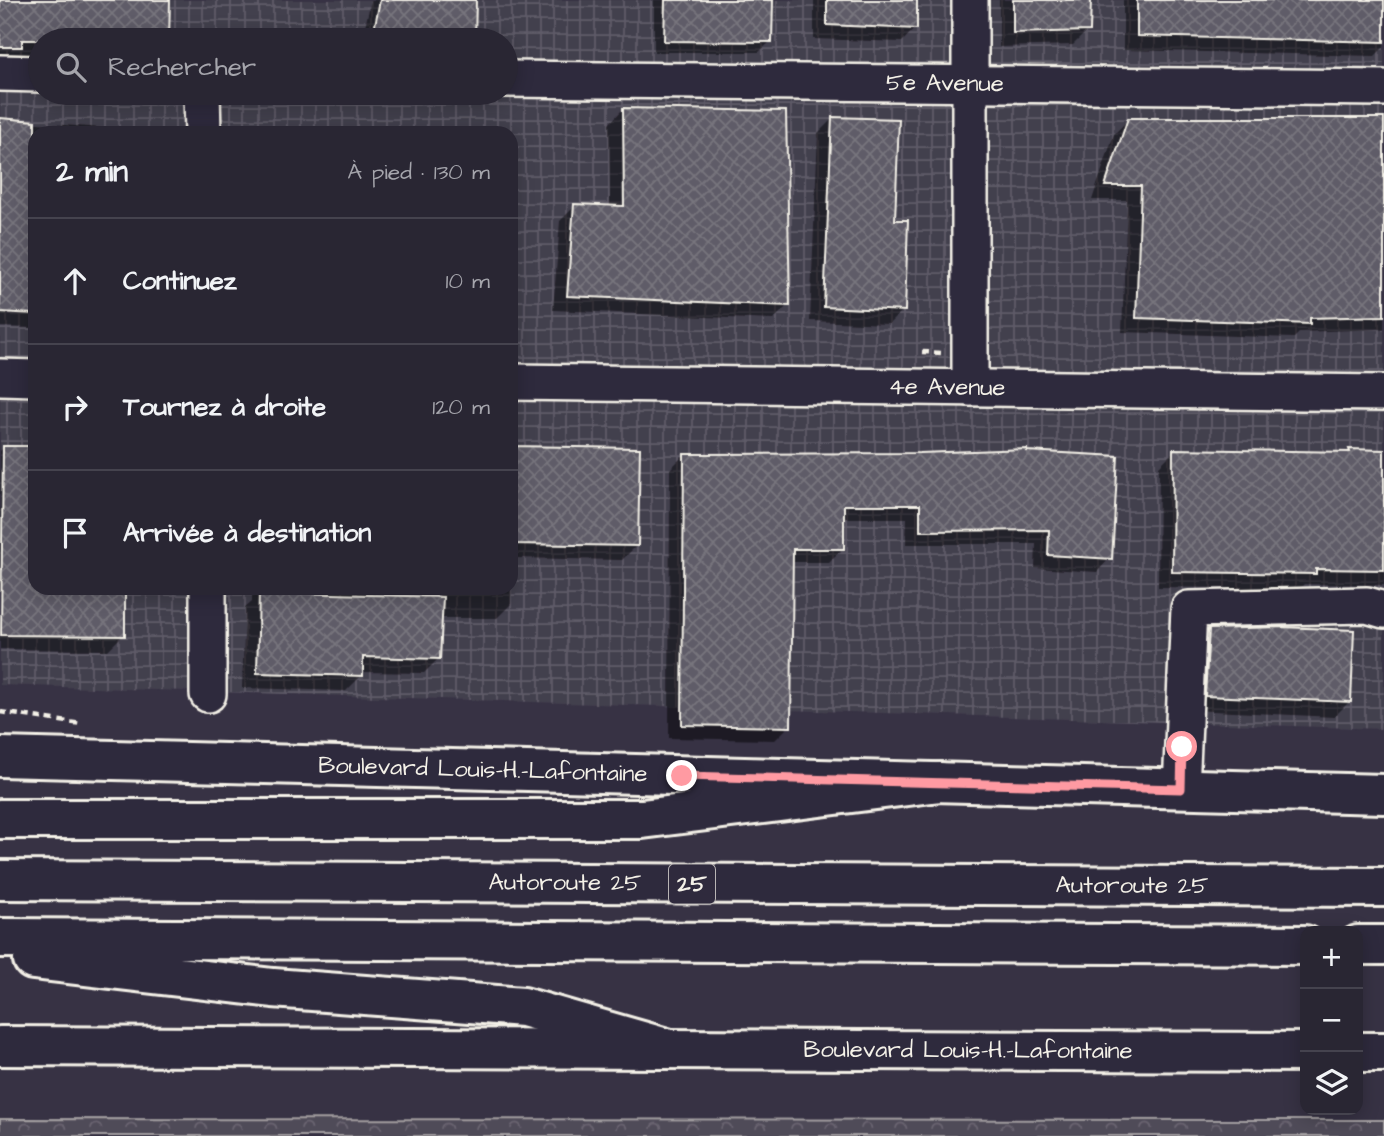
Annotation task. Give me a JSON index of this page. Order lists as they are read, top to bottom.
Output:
{
  "streets": {
    "main road": ["Boulevard Louis-H.-Lafontaine", "Autoroute 25", "25"],
    "street": ["5e Avenue", "4e Avenue"]
  },
  "page": {
    "search": "Rechercher",
    "heading": ["2 min", "À pied · 130 m"],
    "list": [
      ["Continuez", "10 m"],
      ["Tournez à droite", "120 m"],
      "Arrivée à destination"
    ],
    "map_buttons": ["+", "−"]
  }
}
